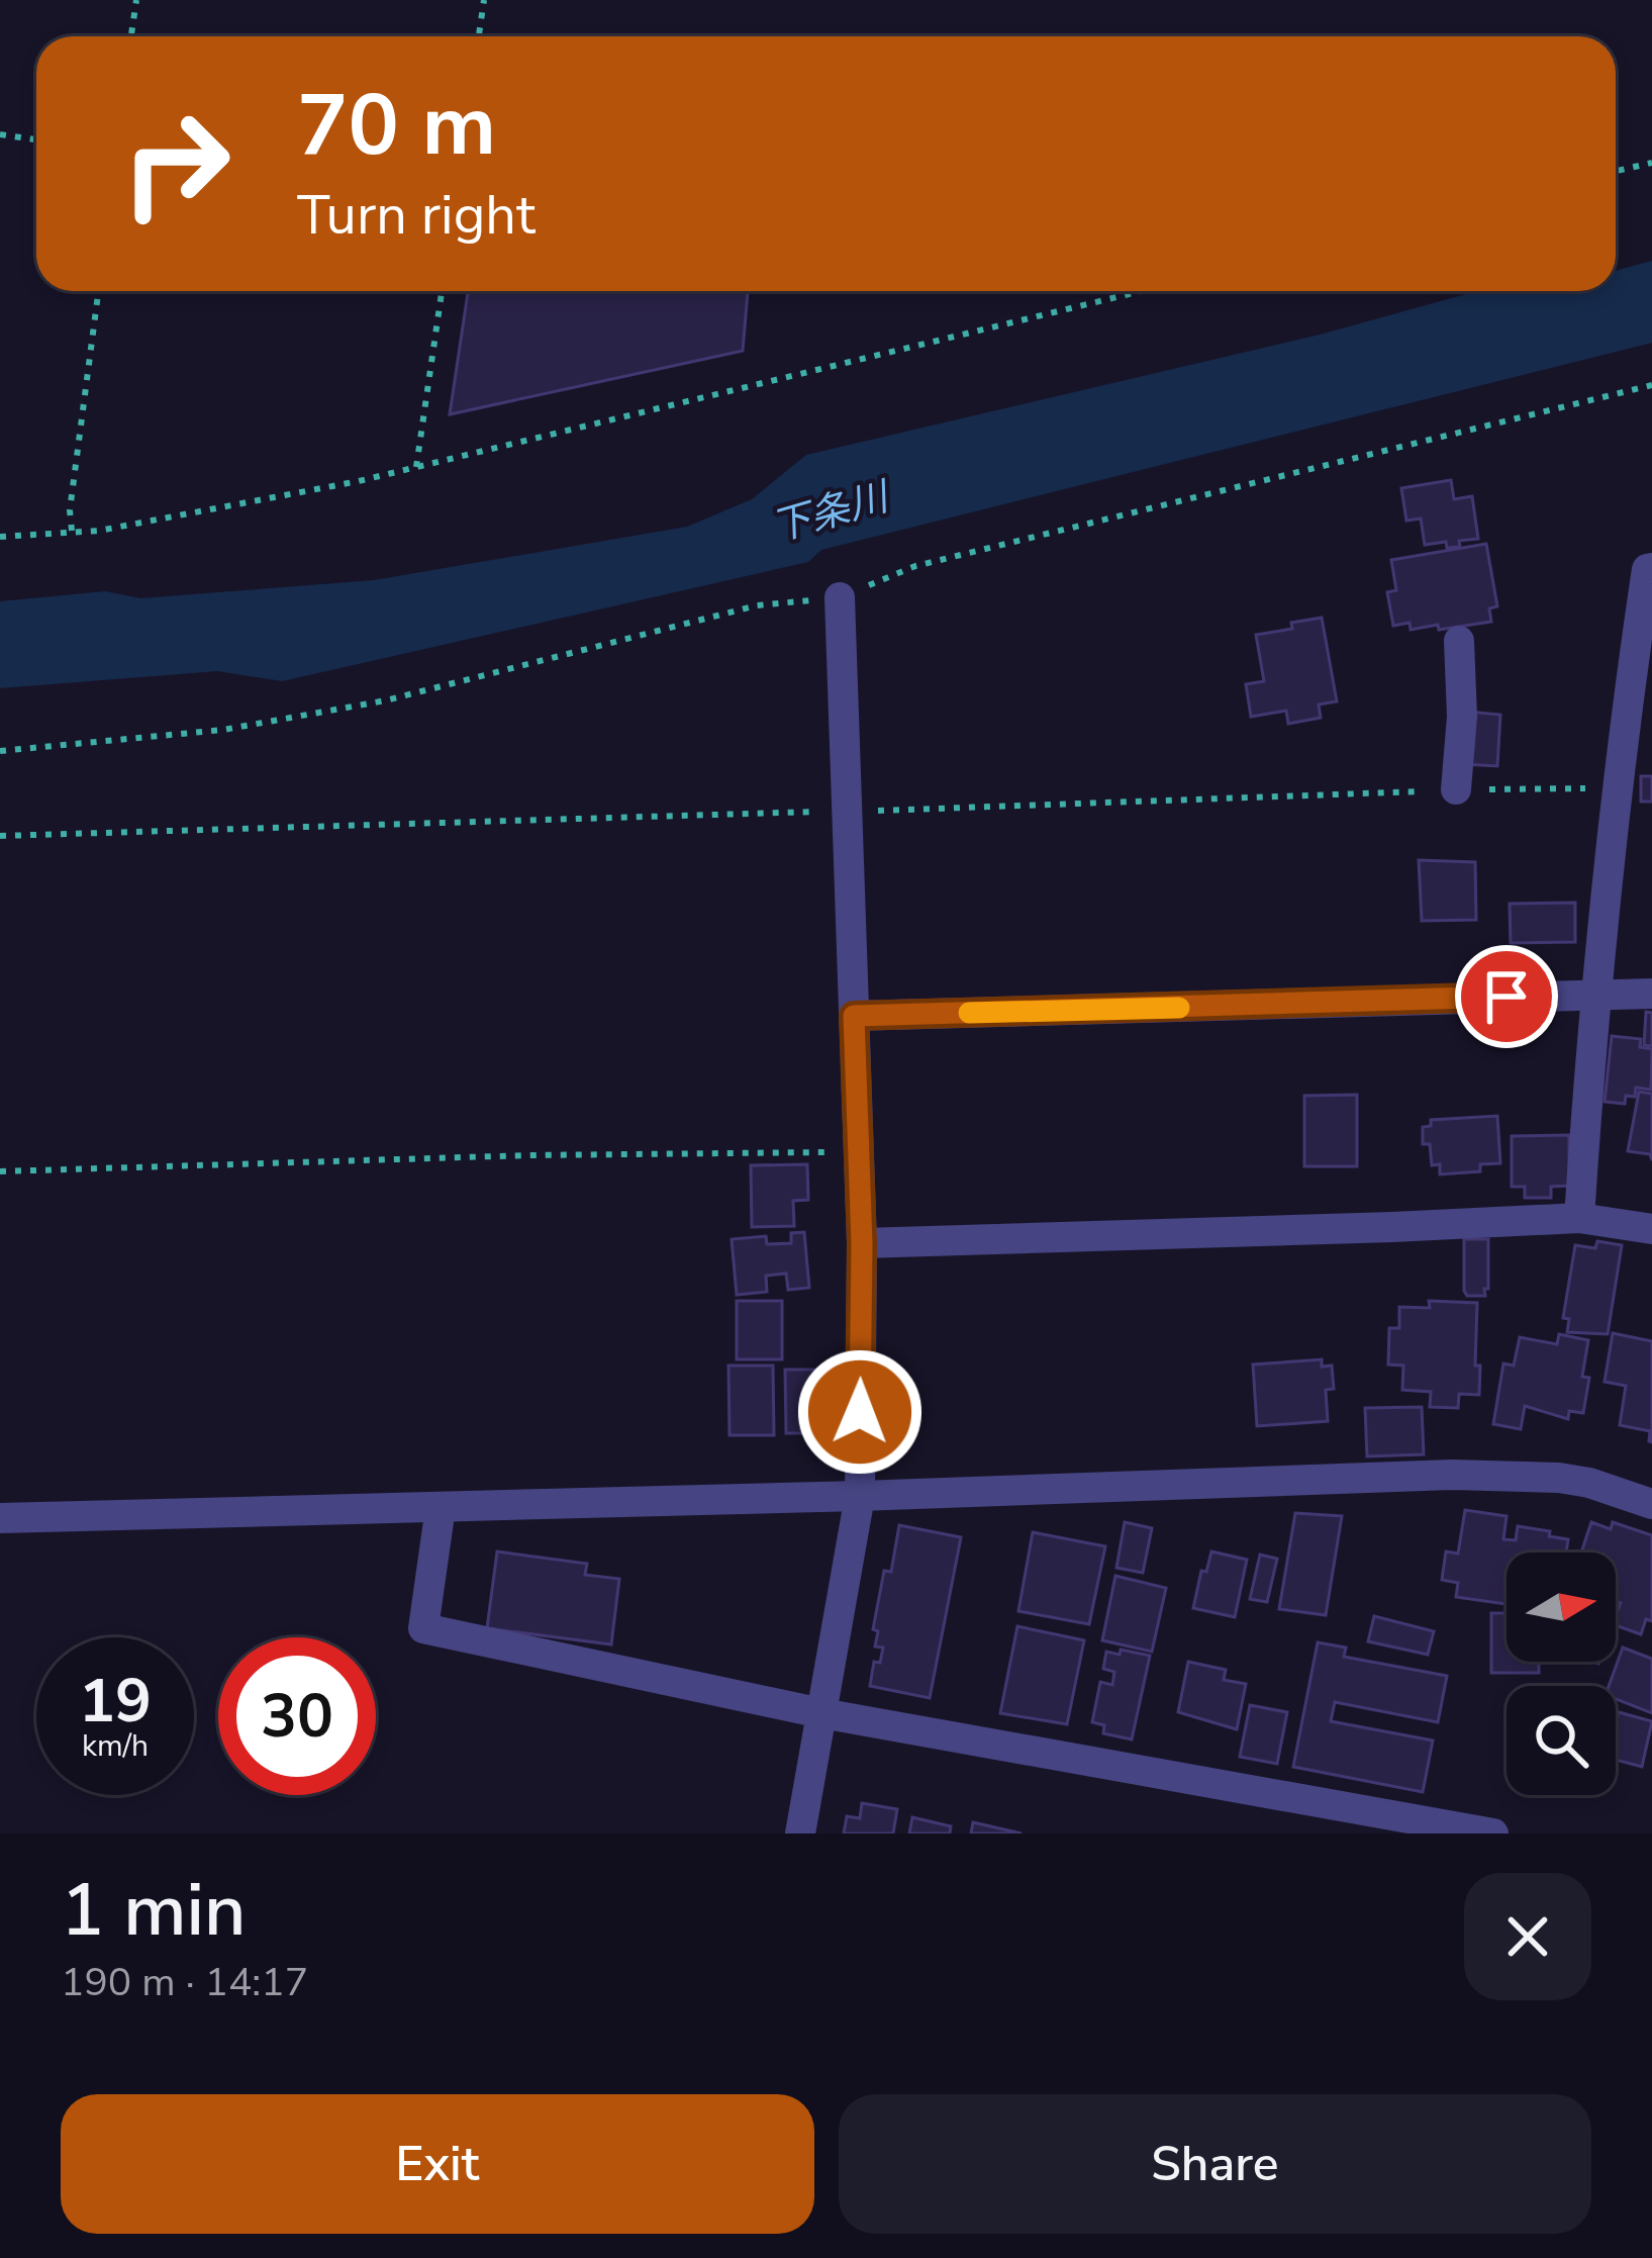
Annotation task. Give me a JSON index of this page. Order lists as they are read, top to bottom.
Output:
{
  "water": ["下条川"],
  "north": "right",
  "page": {
    "turn": ["70 m", "Turn right"],
    "speed": "19 km/h",
    "limit": "30",
    "heading": ["1 min", "190 m · 14:17"],
    "buttons": ["Exit", "Share"]
  }
}
